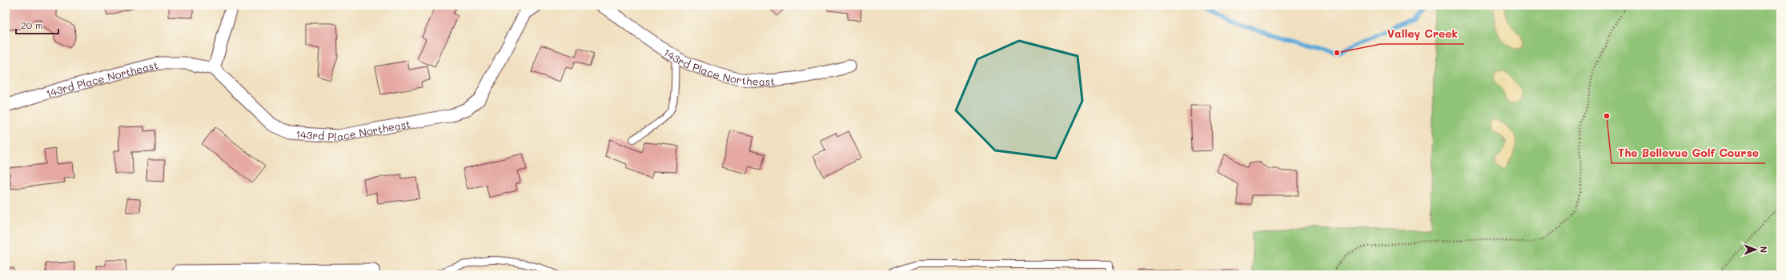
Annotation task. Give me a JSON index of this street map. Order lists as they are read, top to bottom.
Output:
{
  "streets": {
    "street": ["143rd Place Northeast"]
  },
  "places": ["Valley Creek", "The Bellevue Golf Course"],
  "scale_bar": "20 m",
  "north": "right"
}
